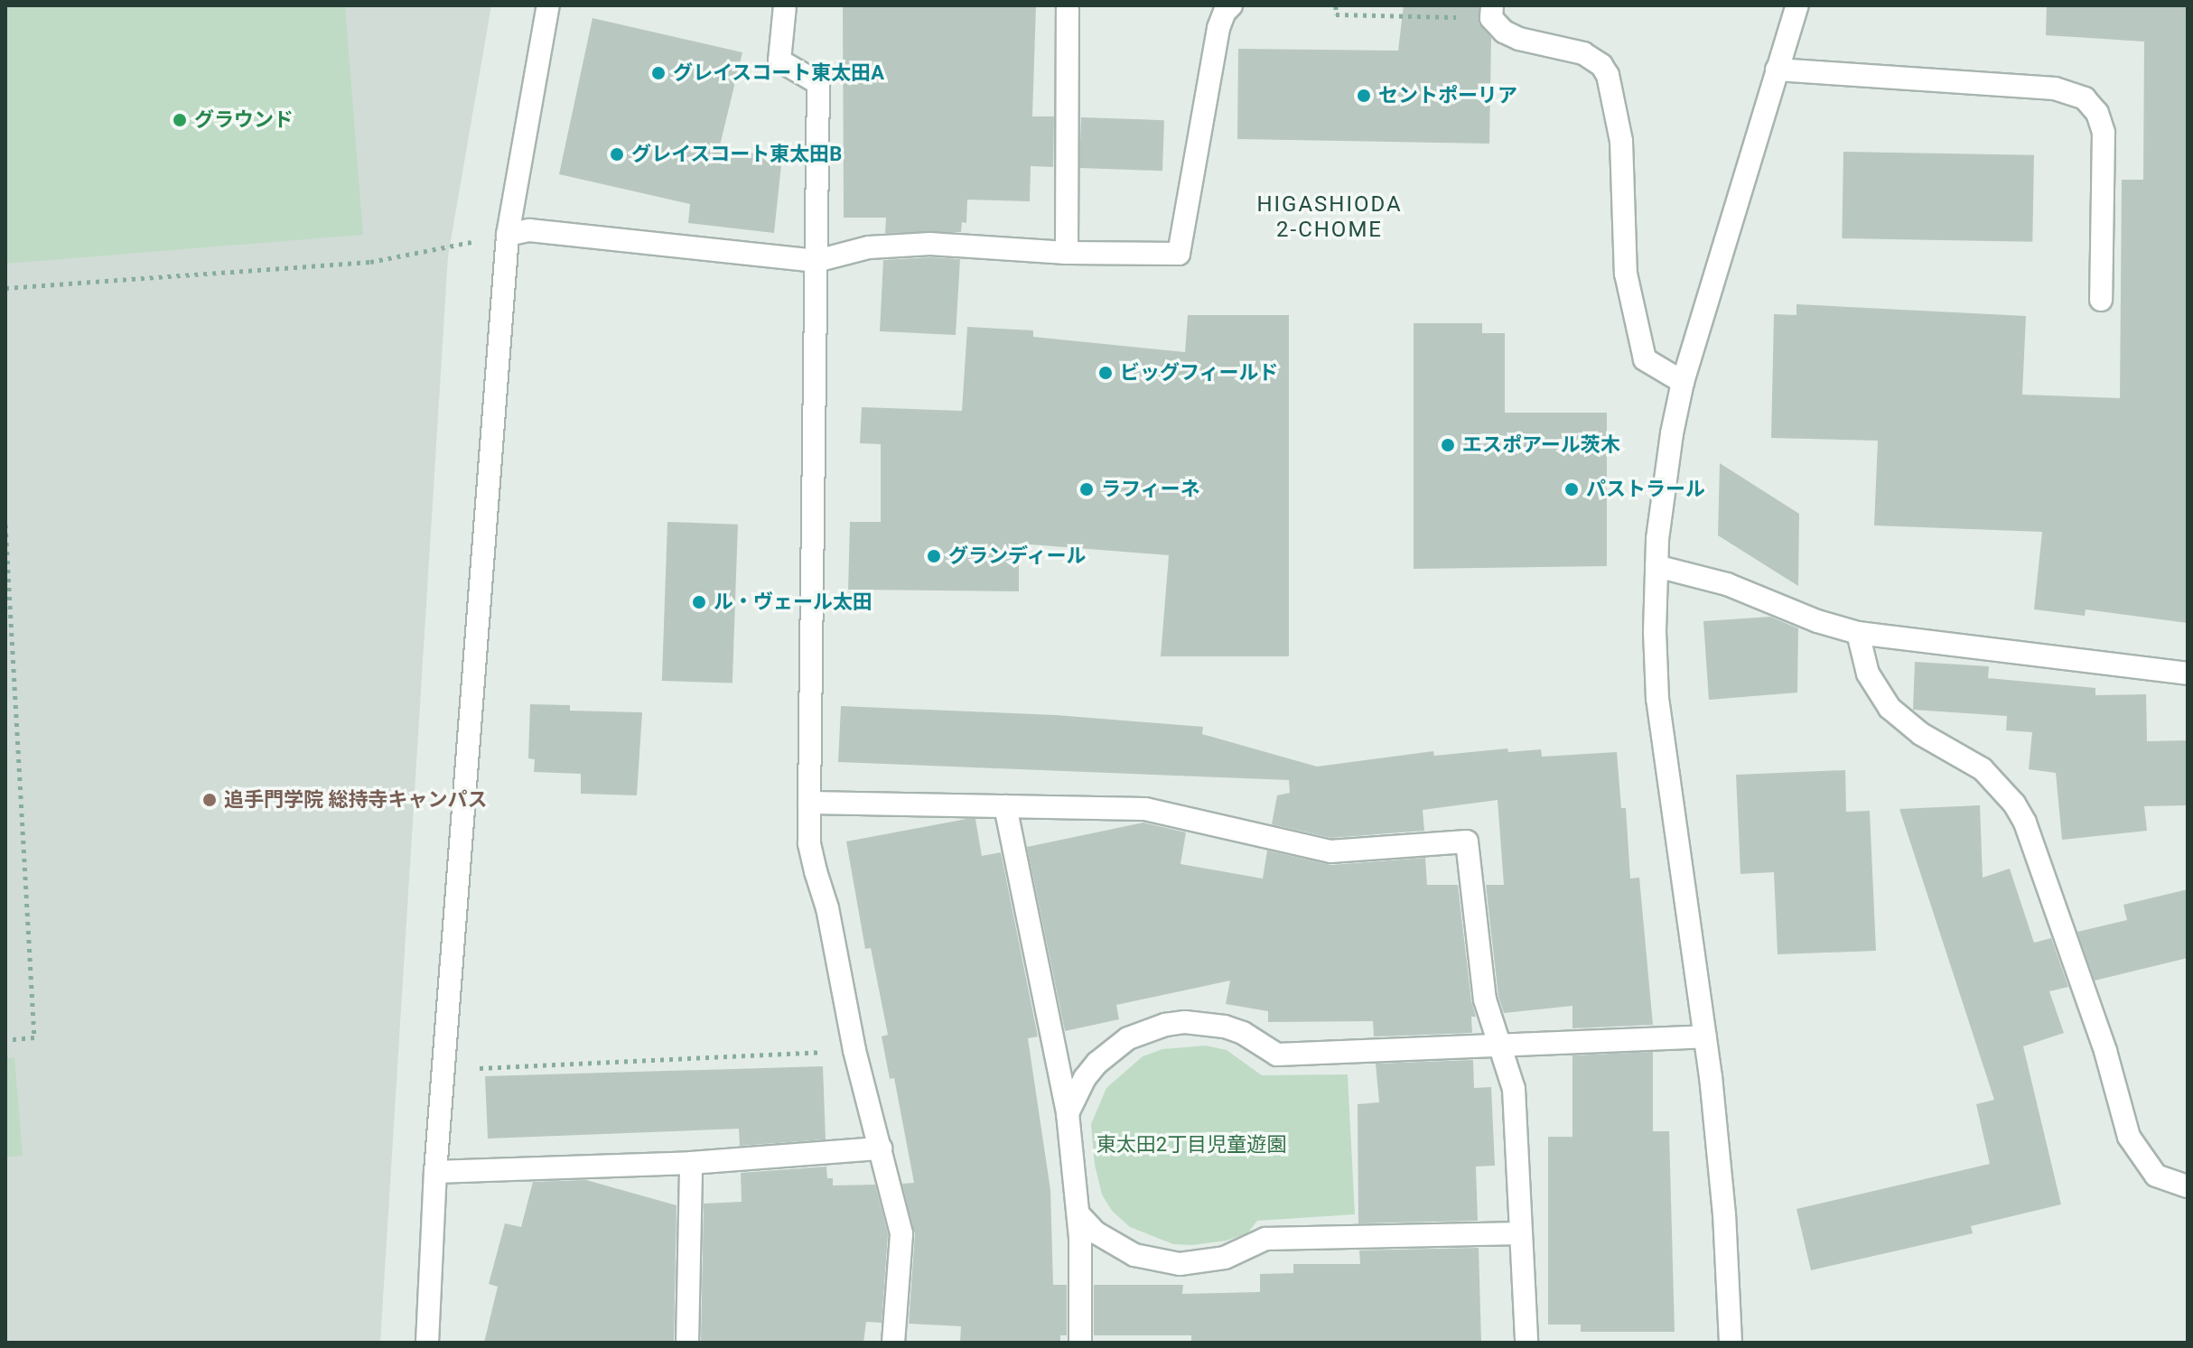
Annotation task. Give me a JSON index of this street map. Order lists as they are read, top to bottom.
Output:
{
  "districts": ["HIGASHIODA 2-CHOME"],
  "parks": ["東太田2丁目児童遊園"],
  "places": [
    "グレイスコート東太田A",
    "セントポーリア",
    "グラウンド",
    "グレイスコート東太田B",
    "ビッグフィールド",
    "エスポアール茨木",
    "ラフィーネ",
    "パストラール",
    "グランディール",
    "ル・ヴェール太田",
    "追手門学院 総持寺キャンパス"
  ]
}
